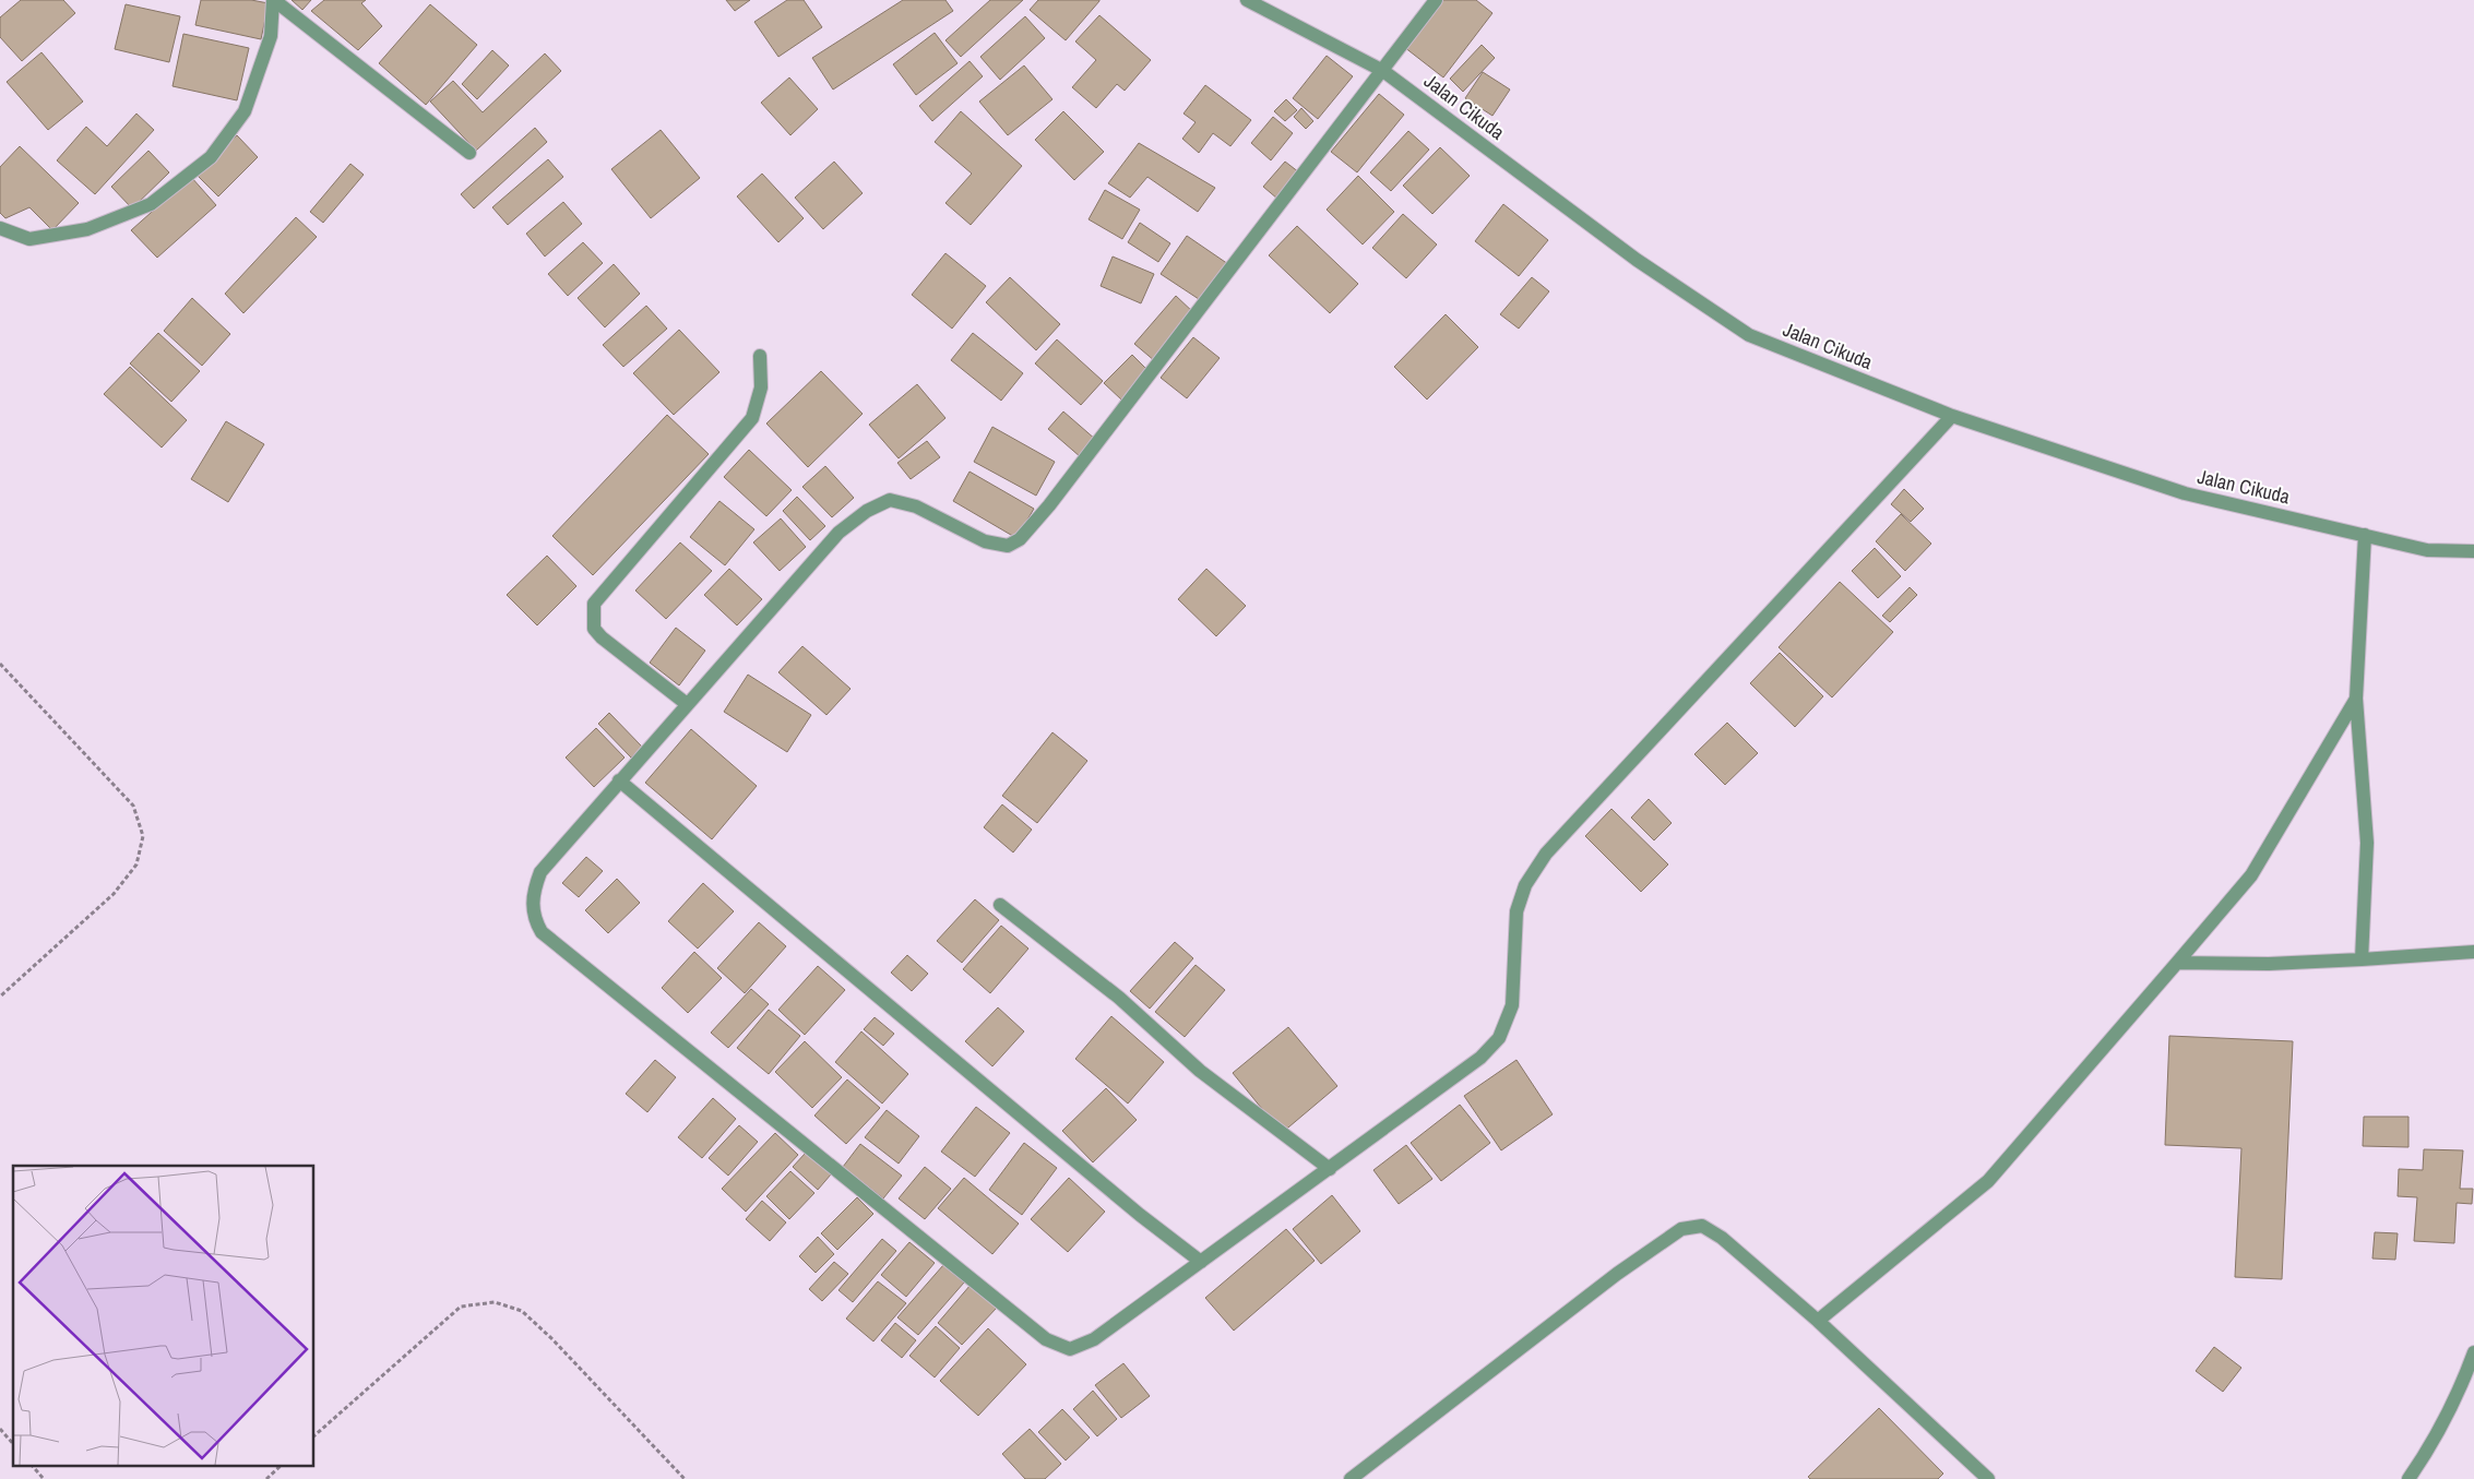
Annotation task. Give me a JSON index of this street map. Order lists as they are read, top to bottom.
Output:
{
  "streets": {
    "street": ["Jalan Cikuda"]
  }
}
